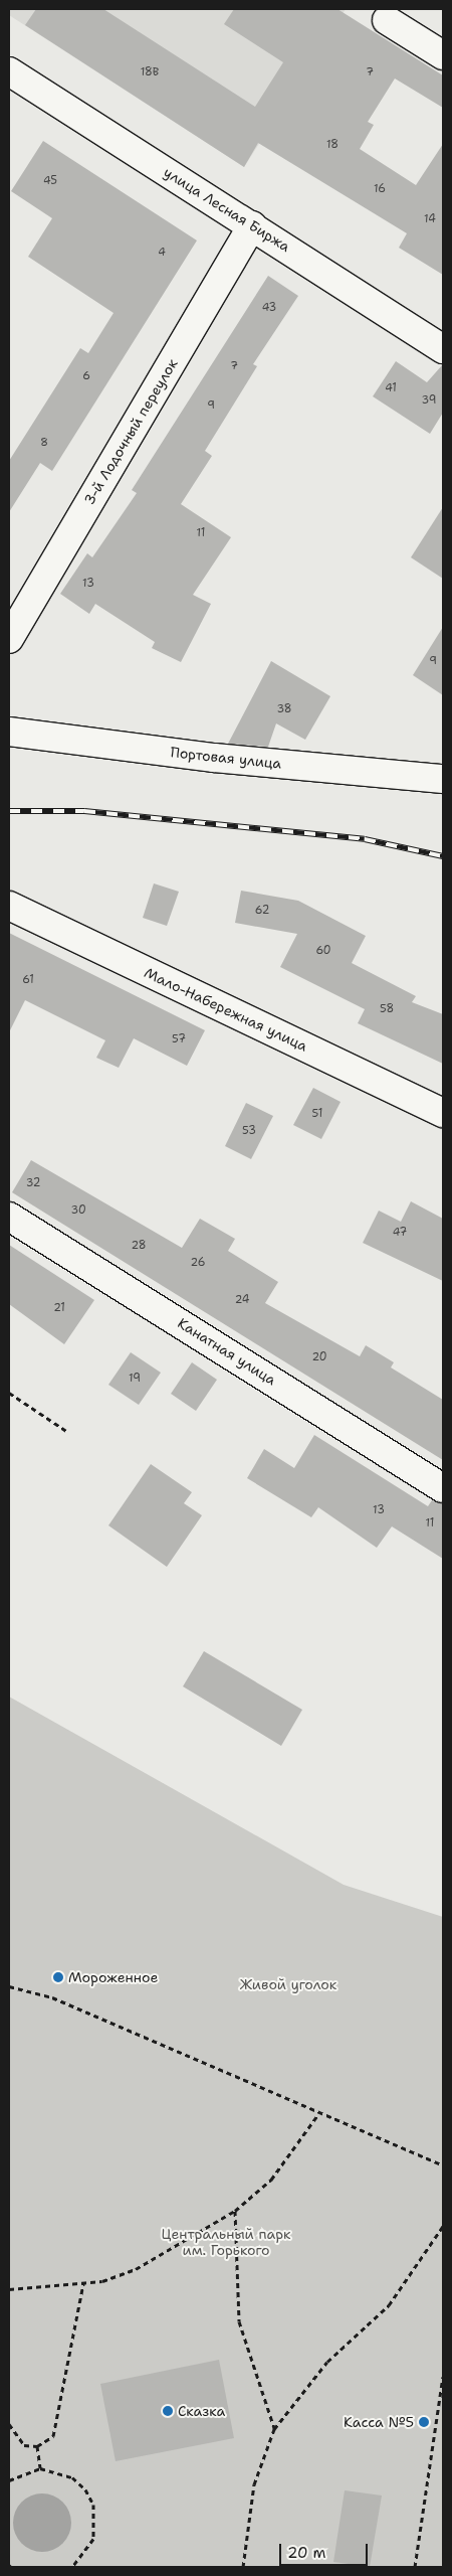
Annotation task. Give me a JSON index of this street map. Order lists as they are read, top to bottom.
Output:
{
  "streets": {
    "street": [
      "улица Лесная Биржа",
      "3-й Лодочный переулок",
      "Портовая улица",
      "Мало-Набережная улица",
      "Канатная улица"
    ]
  },
  "crossings": [
    ["улица Лесная Биржа", "3-й Лодочный переулок"]
  ],
  "parks": ["Живой уголок", "Центральный парк им. Горького"],
  "places": ["Мороженное", "Сказка", "Касса №5"],
  "house_numbers": [
    "18В",
    "7",
    "18",
    "45",
    "16",
    "14",
    "4",
    "43",
    "7",
    "6",
    "41",
    "39",
    "9",
    "8",
    "11",
    "13",
    "9",
    "38",
    "62",
    "60",
    "61",
    "58",
    "57",
    "51",
    "53",
    "32",
    "30",
    "47",
    "28",
    "26",
    "24",
    "21",
    "20",
    "19",
    "13",
    "11"
  ],
  "scale_bar": "20 m"
}
